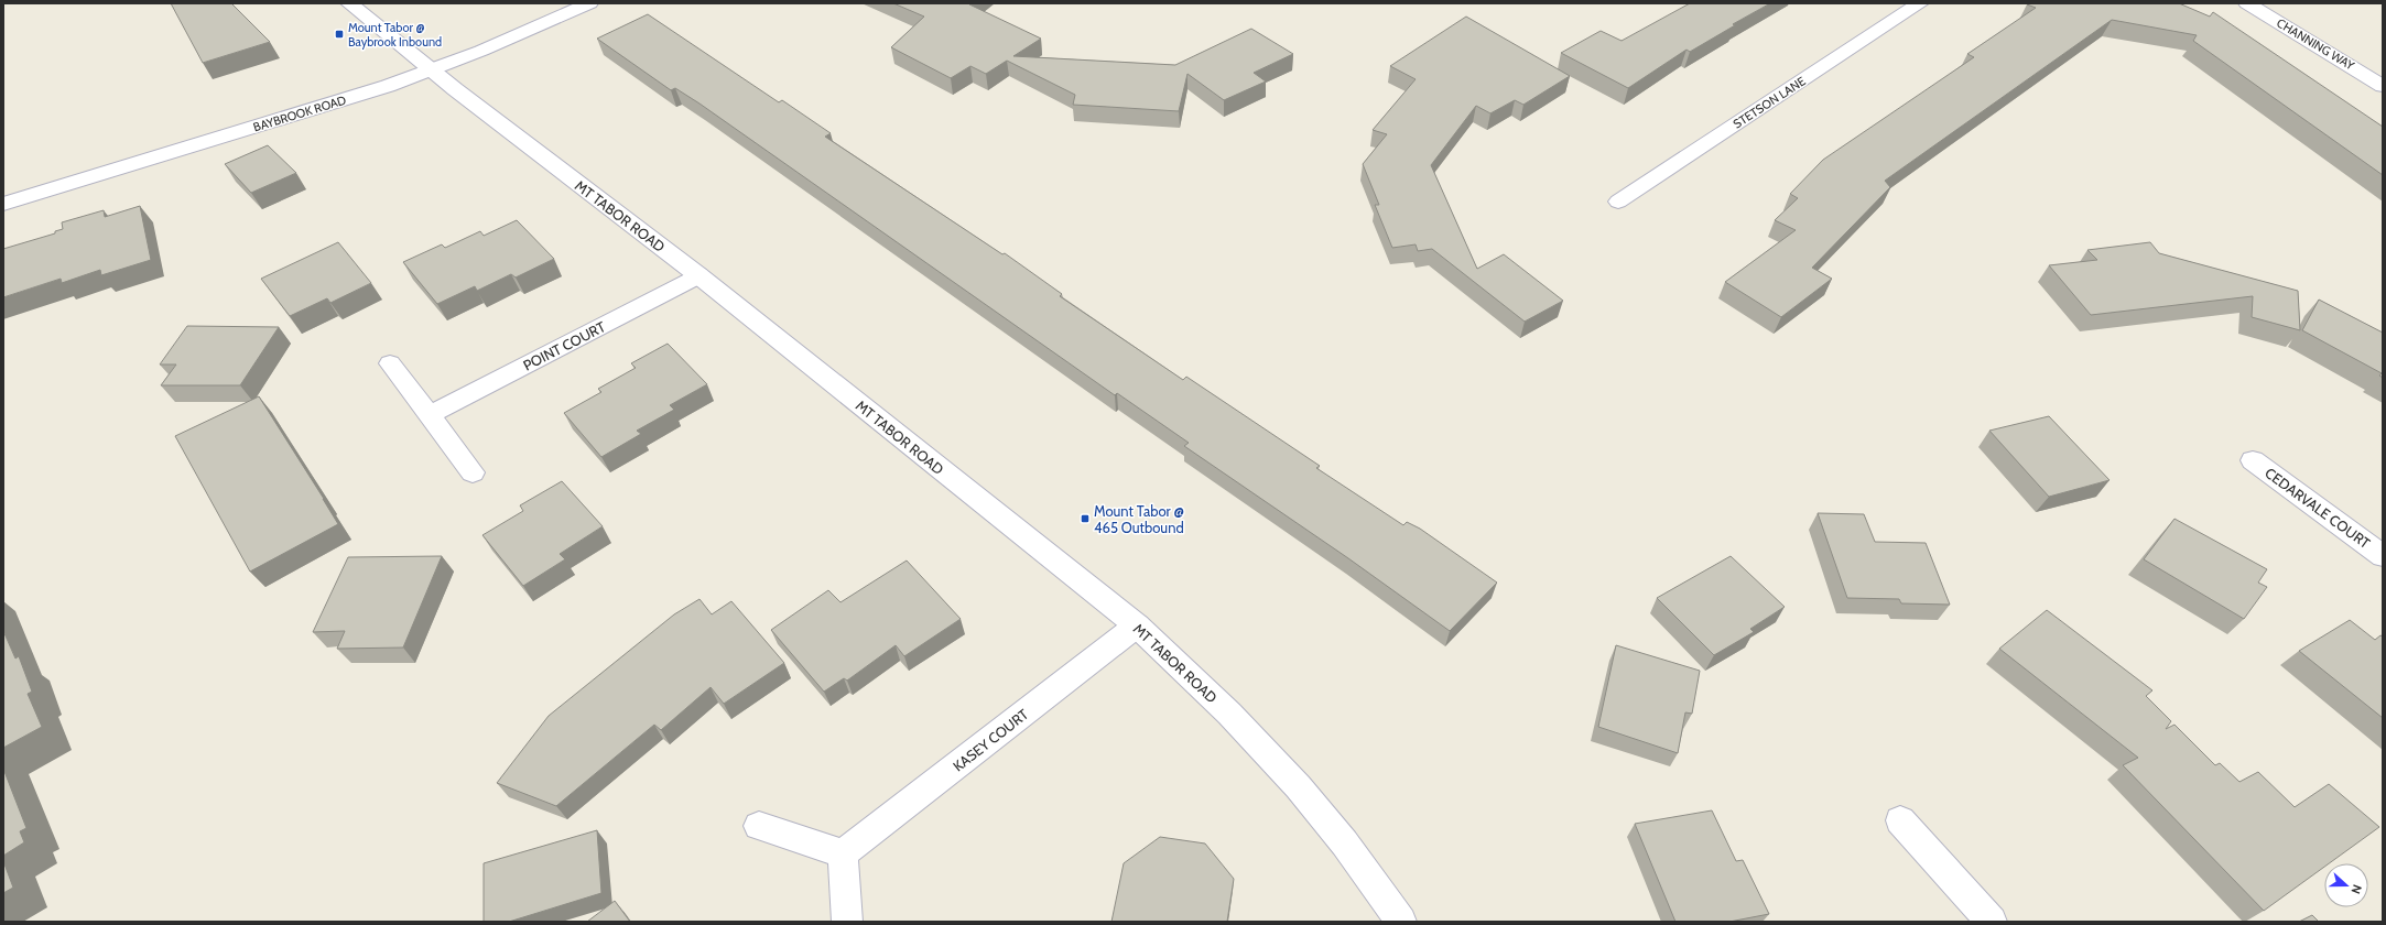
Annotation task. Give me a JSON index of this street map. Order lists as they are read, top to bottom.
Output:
{
  "streets": {
    "street": [
      "CHANNING WAY",
      "STETSON LANE",
      "BAYBROOK ROAD",
      "MT TABOR ROAD",
      "POINT COURT",
      "CEDARVALE COURT",
      "KASEY COURT"
    ]
  },
  "crossings": [
    ["BAYBROOK ROAD", "MT TABOR ROAD"],
    ["MT TABOR ROAD", "POINT COURT"],
    ["MT TABOR ROAD", "KASEY COURT"]
  ],
  "places": {
    "transit": ["Mount Tabor @ Baybrook Inbound", "Mount Tabor @ 465 Outbound"]
  },
  "north": "right"
}
